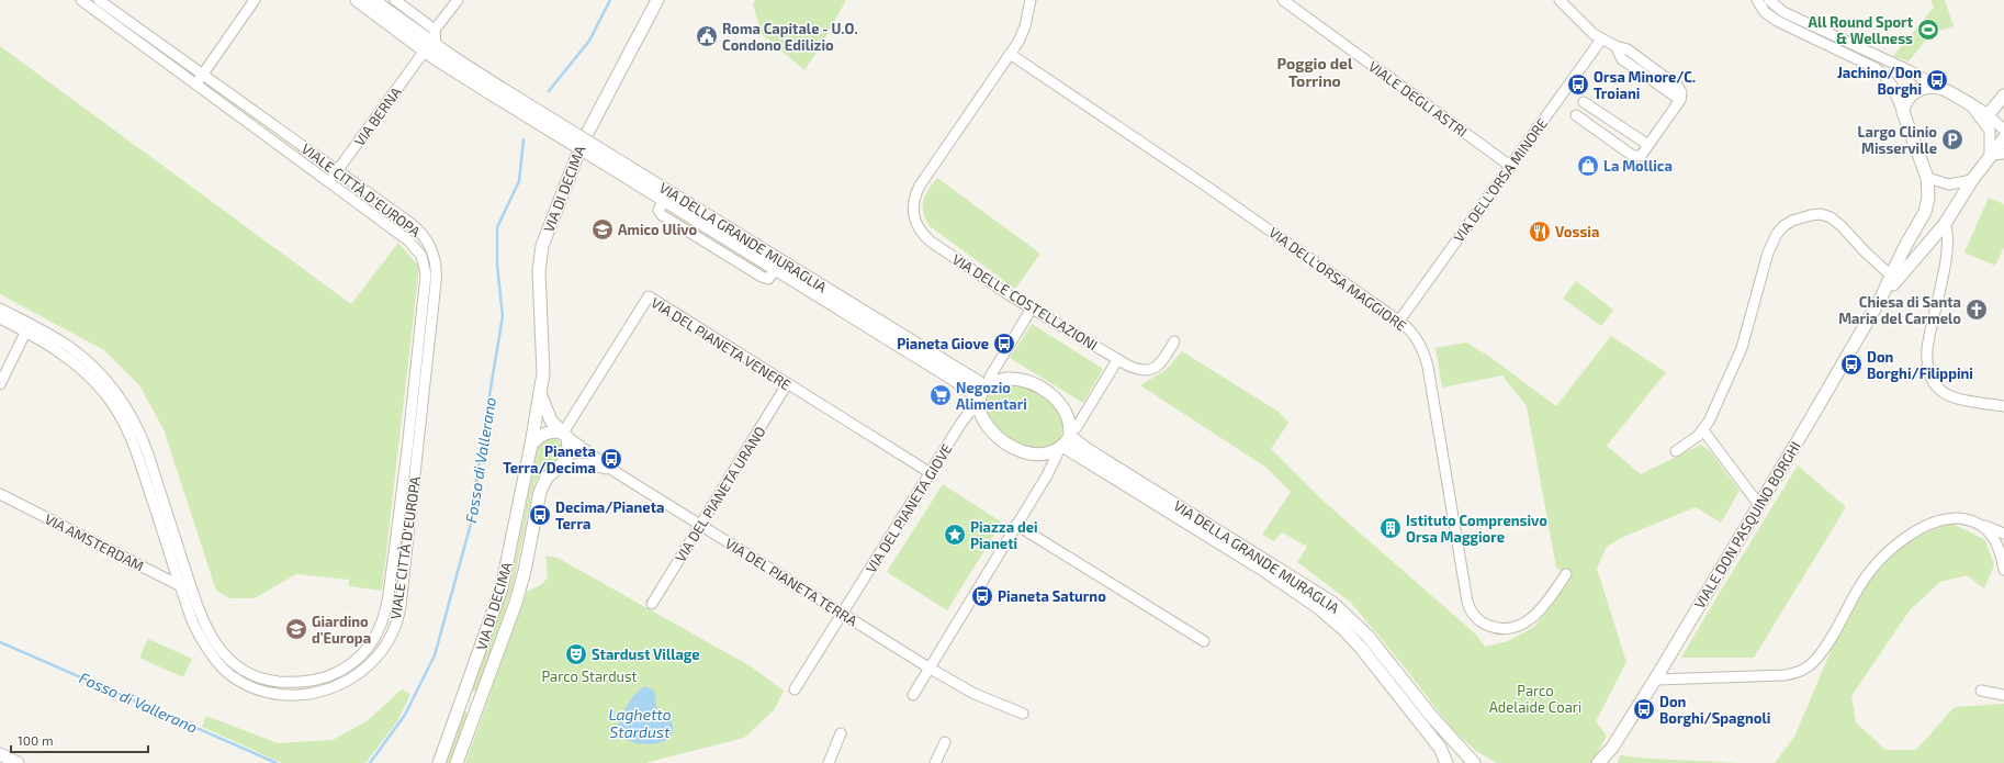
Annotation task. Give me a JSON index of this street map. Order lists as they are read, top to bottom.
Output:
{
  "streets": {
    "street": [
      "VIALE DEGLI ASTRI",
      "VIA BERNA",
      "VIA DELL'ORSA MINORE",
      "VIA DI DECIMA",
      "VIALE CITTÀ D'EUROPA",
      "VIA DELLA GRANDE MURAGLIA",
      "VIA DELL'ORSA MAGGIORE",
      "VIA DELLE COSTELLAZIONI",
      "VIA DEL PIANETA VENERE",
      "VIA DEL PIANETA URANO",
      "VIA DEL PIANETA GIOVE",
      "VIALE DON PASQUINO BORGHI",
      "VIA AMSTERDAM",
      "VIA DEL PIANETA TERRA"
    ]
  },
  "crossings": [
    ["VIALE DEGLI ASTRI", "VIA DELL'ORSA MINORE"],
    ["VIA BERNA", "VIALE CITTÀ D'EUROPA"],
    ["VIA DELL'ORSA MINORE", "VIA DELL'ORSA MAGGIORE"],
    ["VIA DI DECIMA", "VIA DEL PIANETA VENERE"],
    ["VIA DI DECIMA", "VIA DEL PIANETA TERRA"],
    ["VIALE CITTÀ D'EUROPA", "VIA AMSTERDAM"],
    ["VIA DELLA GRANDE MURAGLIA", "VIA DEL PIANETA GIOVE"],
    ["VIA DELL'ORSA MAGGIORE", "VIA DELLE COSTELLAZIONI"],
    ["VIA DEL PIANETA VENERE", "VIA DEL PIANETA URANO"],
    ["VIA DEL PIANETA VENERE", "VIA DEL PIANETA GIOVE"],
    ["VIA DEL PIANETA VENERE", "VIA DEL PIANETA TERRA"],
    ["VIA DEL PIANETA URANO", "VIA DEL PIANETA TERRA"],
    ["VIA DEL PIANETA GIOVE", "VIA DEL PIANETA TERRA"]
  ],
  "districts": ["Poggio del Torrino"],
  "water": ["Fosso di Vallerano", "Laghetto Stardust"],
  "parks": ["Parco Stardust", "Parco Adelaide Coari"],
  "places": {
    "sports": ["All Round Sport & Wellness"],
    "public building": ["Roma Capitale - U.O. Condono Edilizio"],
    "bus stop": [
      "Jachino/Don Borghi",
      "Orsa Minore/C. Troiani",
      "Pianeta Giove",
      "Don Borghi/Filippini",
      "Pianeta Terra/Decima",
      "Decima/Pianeta Terra",
      "Pianeta Saturno",
      "Don Borghi/Spagnoli"
    ],
    "parking": ["Largo Clinio Misserville"],
    "shop": ["La Mollica"],
    "school or university": ["Amico Ulivo", "Giardino d'Europa"],
    "restaurant": ["Vossia"],
    "church": ["Chiesa di Santa Maria del Carmelo"],
    "supermarket": ["Negozio Alimentari"],
    "building": ["Istituto Comprensivo Orsa Maggiore"],
    "place": ["Piazza dei Pianeti"],
    "theatre": ["Stardust Village"]
  },
  "scale_bar": "100 m"
}
